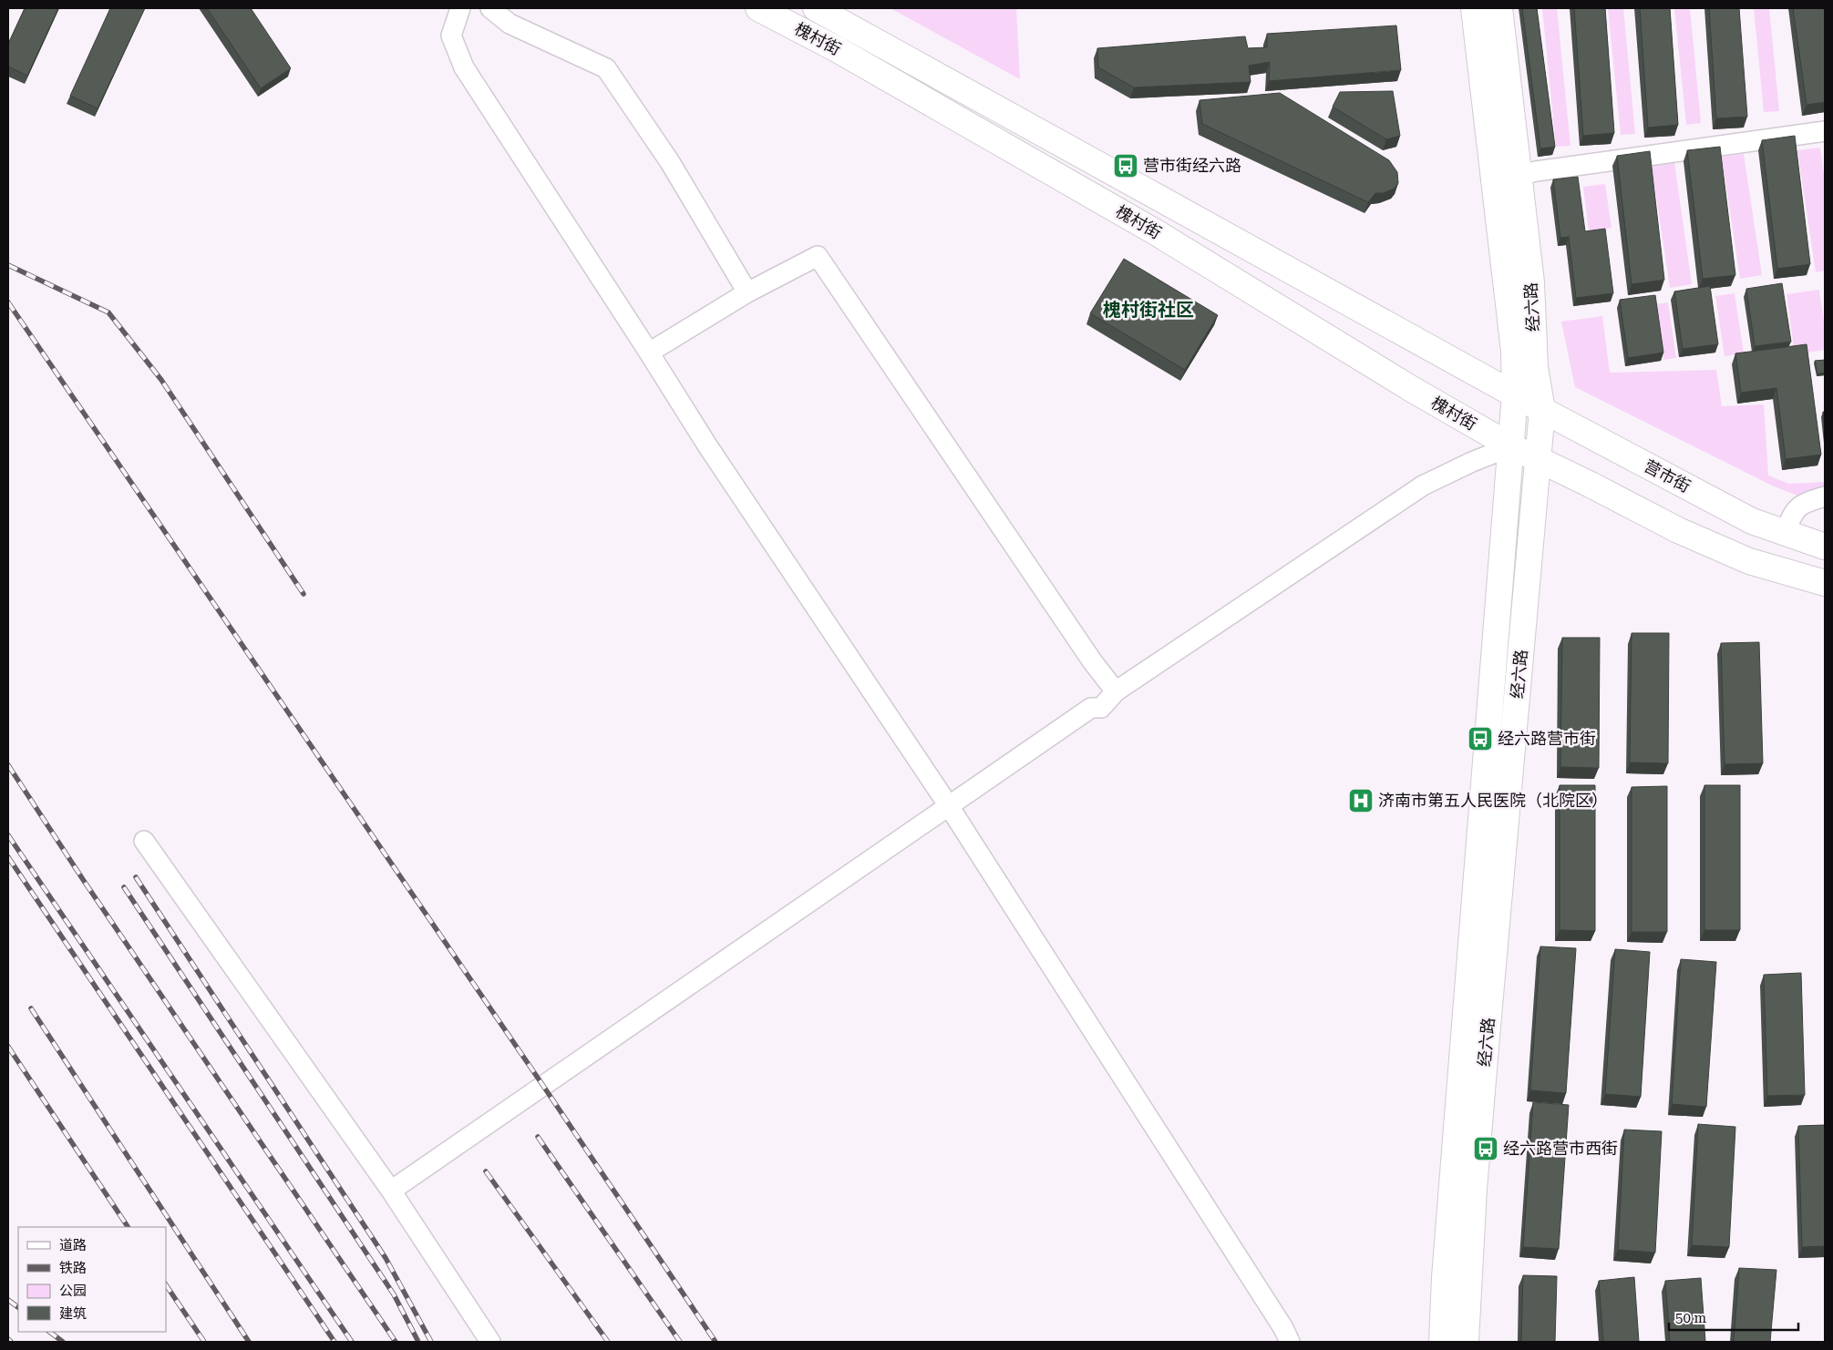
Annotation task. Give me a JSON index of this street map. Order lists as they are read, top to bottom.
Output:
{
  "streets": {
    "main road": ["槐村街", "经六路", "营市街"]
  },
  "crossings": [
    ["槐村街", "经六路"],
    ["槐村街", "营市街"],
    ["经六路", "营市街"]
  ],
  "districts": ["槐村街社区"],
  "places": {
    "bus stop": ["营市街经六路", "经六路营市街", "经六路营市西街"],
    "hospital": ["济南市第五人民医院（北院区）"]
  },
  "legend": [
    "道路",
    "铁路",
    "公园",
    "建筑"
  ],
  "scale_bar": "50 m"
}
